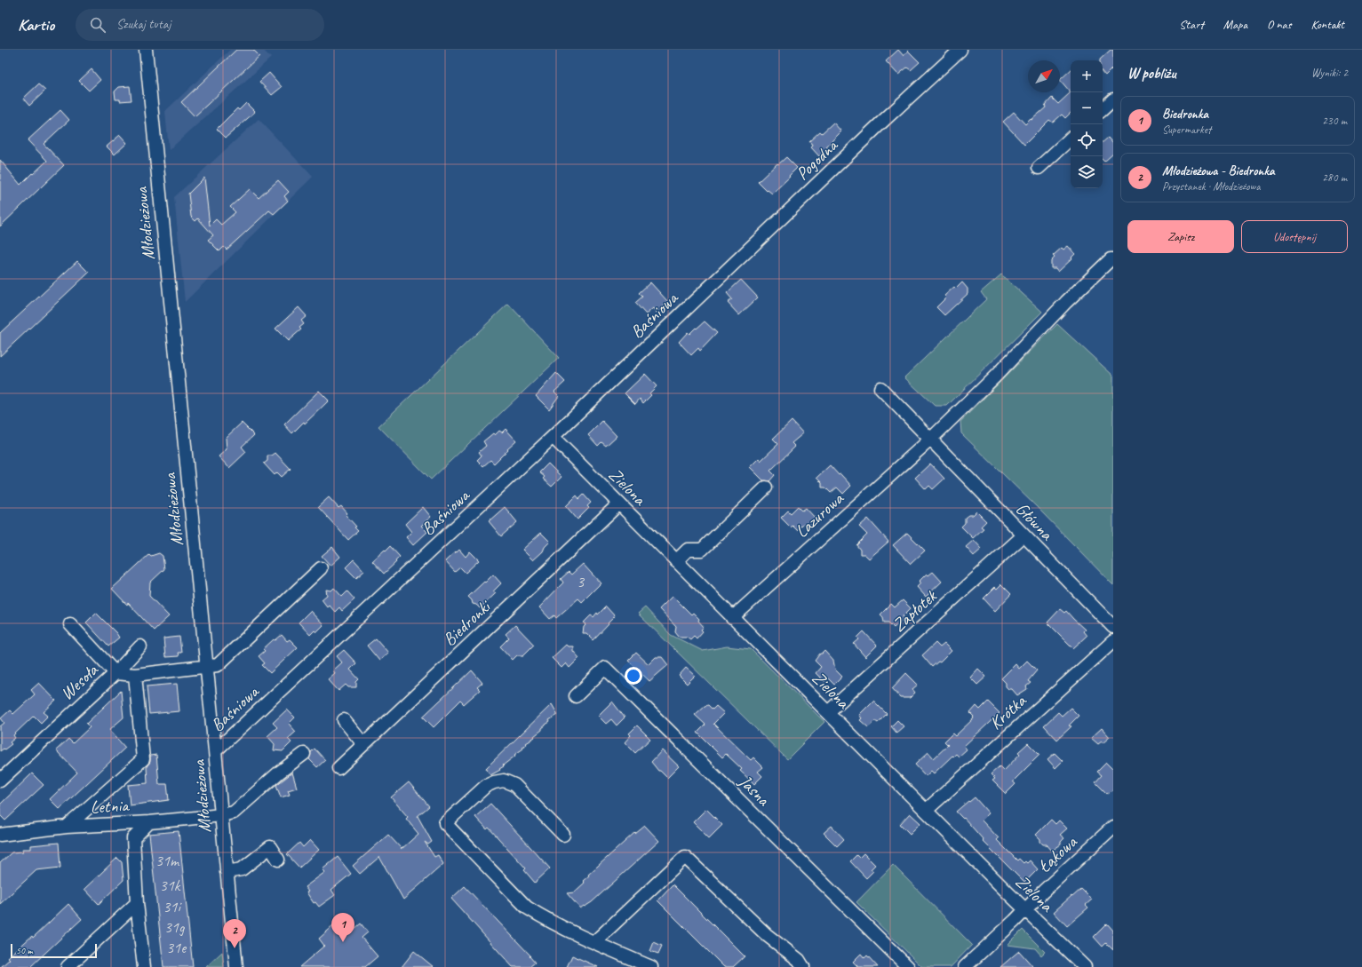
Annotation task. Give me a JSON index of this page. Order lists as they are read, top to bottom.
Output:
{
  "streets": {
    "street": [
      "Pogodna",
      "Młodzieżowa",
      "Baśniowa",
      "Zielona",
      "Lazurowa",
      "Główna",
      "Zapłotek",
      "Biedronki",
      "Wesoła",
      "Krótka",
      "Jasna",
      "Letnia",
      "Łąkowa"
    ]
  },
  "crossings": [
    ["Pogodna", "Baśniowa"],
    ["Młodzieżowa", "Baśniowa"],
    ["Młodzieżowa", "Wesoła"],
    ["Młodzieżowa", "Letnia"],
    ["Baśniowa", "Zielona"],
    ["Zielona", "Lazurowa"],
    ["Zielona", "Zapłotek"],
    ["Zielona", "Biedronki"],
    ["Zielona", "Krótka"],
    ["Zielona", "Łąkowa"],
    ["Lazurowa", "Główna"],
    ["Główna", "Zapłotek"]
  ],
  "house_numbers": [
    "3",
    "31m",
    "31k",
    "31i",
    "31g",
    "31e"
  ],
  "scale_bar": "50 m",
  "north": "top right",
  "page": {
    "header": "Kartio",
    "search": "Szukaj tutaj",
    "nav": [
      "Start",
      "Mapa",
      "O nas",
      "Kontakt"
    ],
    "heading": ["W pobliżu", "Wyniki: 2"],
    "map_buttons": ["+", "−"],
    "list": [
      {
        "mark": "1",
        "name": "Biedronka",
        "note": "Supermarket",
        "value": "230 m"
      },
      {
        "mark": "2",
        "name": "Młodzieżowa - Biedronka",
        "note": "Przystanek · Młodzieżowa",
        "value": "280 m"
      }
    ],
    "buttons": ["Zapisz", "Udostępnij"],
    "pins": ["1", "2"],
    "scale": "50 m"
  }
}
